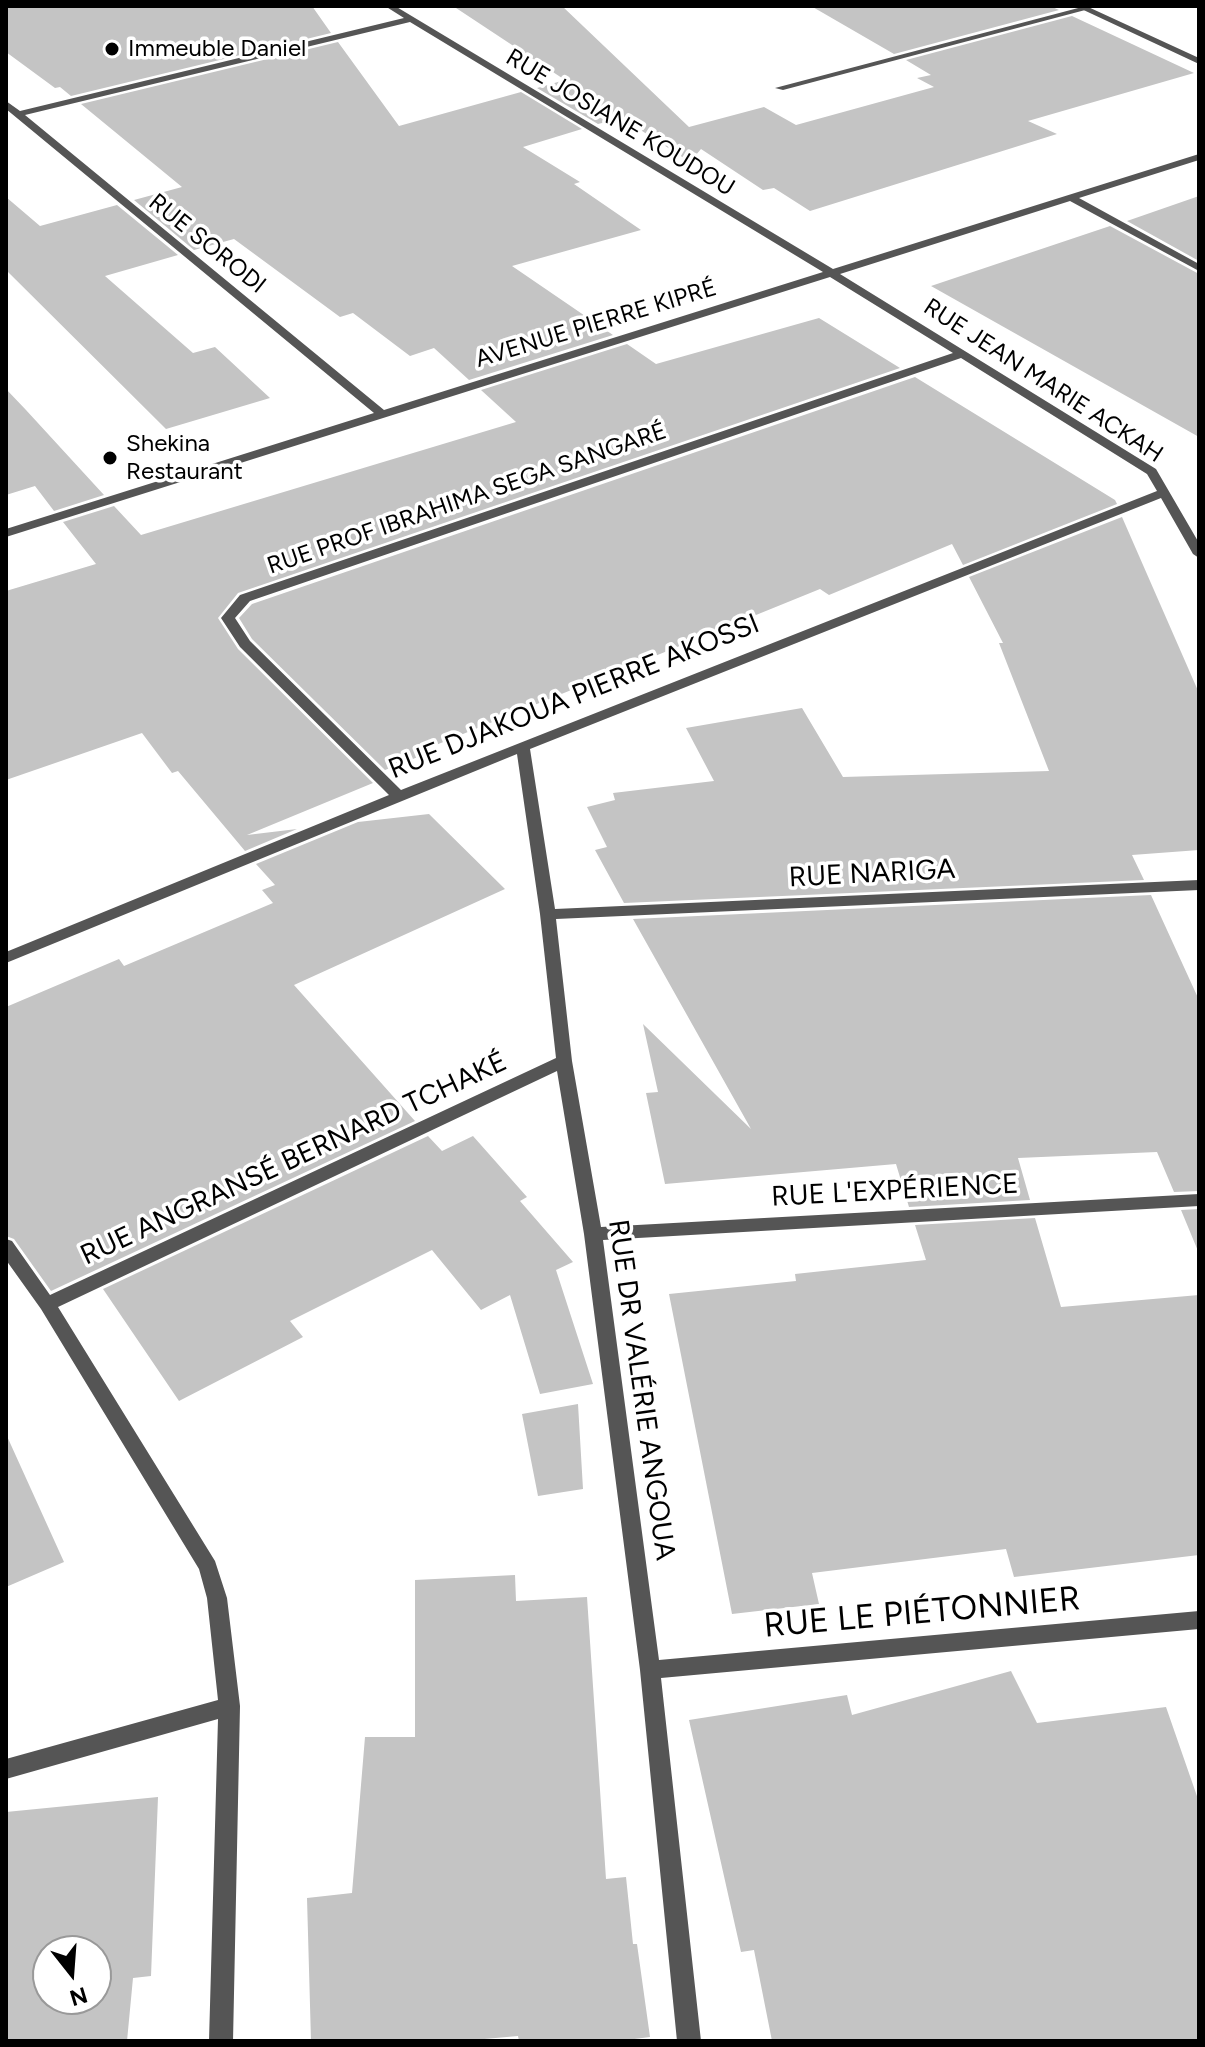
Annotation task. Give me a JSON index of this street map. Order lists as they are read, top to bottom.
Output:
{
  "streets": {
    "street": [
      "RUE JOSIANE KOUDOU",
      "RUE SORODI",
      "AVENUE PIERRE KIPRÉ",
      "RUE JEAN MARIE ACKAH",
      "RUE PROF IBRAHIMA SEGA SANGARÉ",
      "RUE DJAKOUA PIERRE AKOSSI",
      "RUE NARIGA",
      "RUE ANGRANSÉ BERNARD TCHAKÉ",
      "RUE L'EXPÉRIENCE",
      "RUE DR VALÉRIE ANGOUA",
      "RUE LE PIÉTONNIER"
    ]
  },
  "crossings": [
    ["RUE JOSIANE KOUDOU", "AVENUE PIERRE KIPRÉ"],
    ["RUE JOSIANE KOUDOU", "RUE JEAN MARIE ACKAH"],
    ["RUE SORODI", "AVENUE PIERRE KIPRÉ"],
    ["AVENUE PIERRE KIPRÉ", "RUE JEAN MARIE ACKAH"],
    ["RUE JEAN MARIE ACKAH", "RUE PROF IBRAHIMA SEGA SANGARÉ"],
    ["RUE JEAN MARIE ACKAH", "RUE DJAKOUA PIERRE AKOSSI"],
    ["RUE PROF IBRAHIMA SEGA SANGARÉ", "RUE DJAKOUA PIERRE AKOSSI"],
    ["RUE DJAKOUA PIERRE AKOSSI", "RUE DR VALÉRIE ANGOUA"],
    ["RUE NARIGA", "RUE DR VALÉRIE ANGOUA"],
    ["RUE ANGRANSÉ BERNARD TCHAKÉ", "RUE DR VALÉRIE ANGOUA"],
    ["RUE L'EXPÉRIENCE", "RUE DR VALÉRIE ANGOUA"],
    ["RUE DR VALÉRIE ANGOUA", "RUE LE PIÉTONNIER"]
  ],
  "places": ["Immeuble Daniel", "Shekina Restaurant"],
  "north": "bottom"
}
